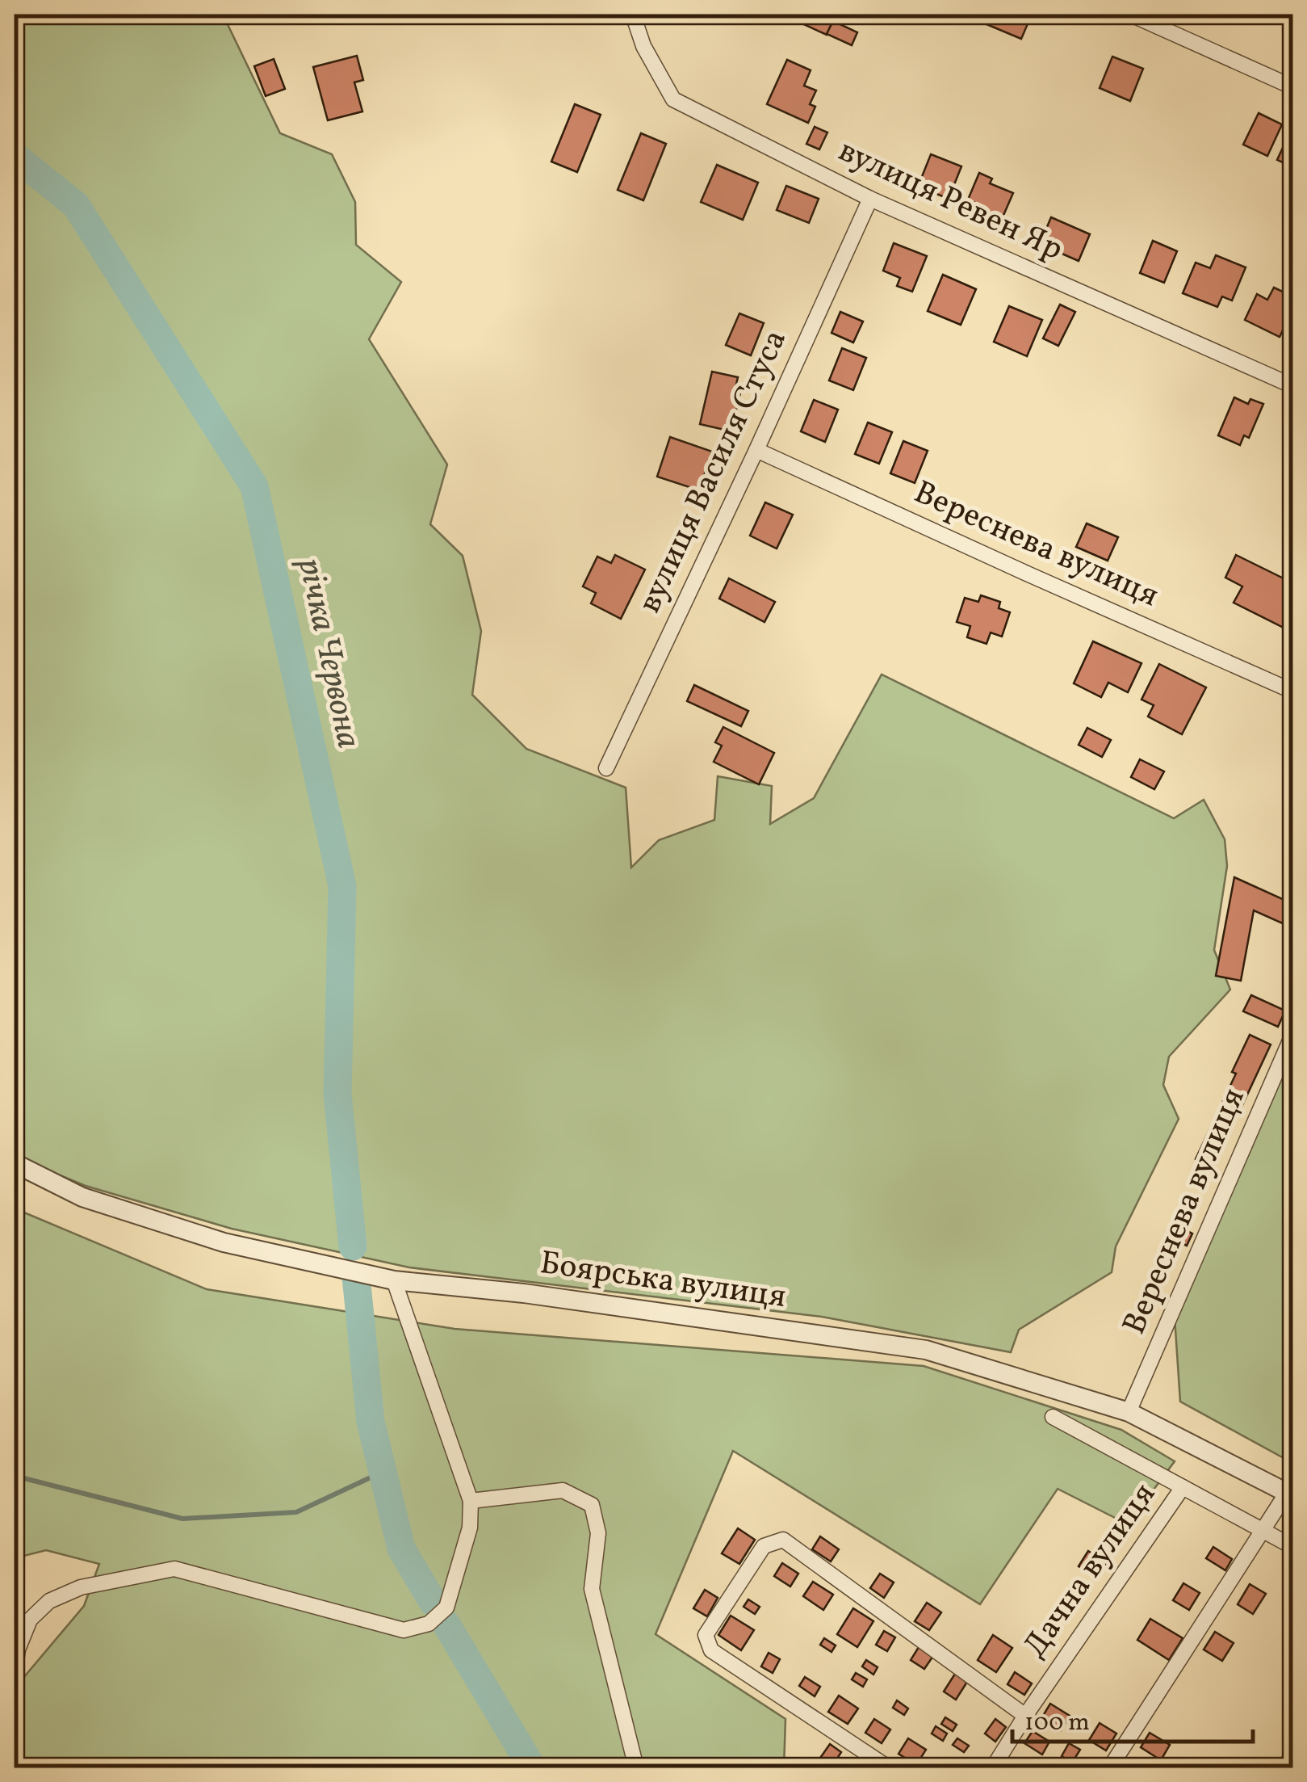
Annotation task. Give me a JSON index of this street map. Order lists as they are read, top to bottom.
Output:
{
  "streets": {
    "street": [
      "вулиця Ревен Яр",
      "вулиця Василя Стуса",
      "Вереснева вулиця",
      "Боярська вулиця",
      "Дачна вулиця"
    ]
  },
  "crossings": [
    ["вулиця Ревен Яр", "вулиця Василя Стуса"],
    ["вулиця Василя Стуса", "Вереснева вулиця"],
    ["Вереснева вулиця", "Боярська вулиця"]
  ],
  "water": ["річка Червона"],
  "scale_bar": "100 m"
}
